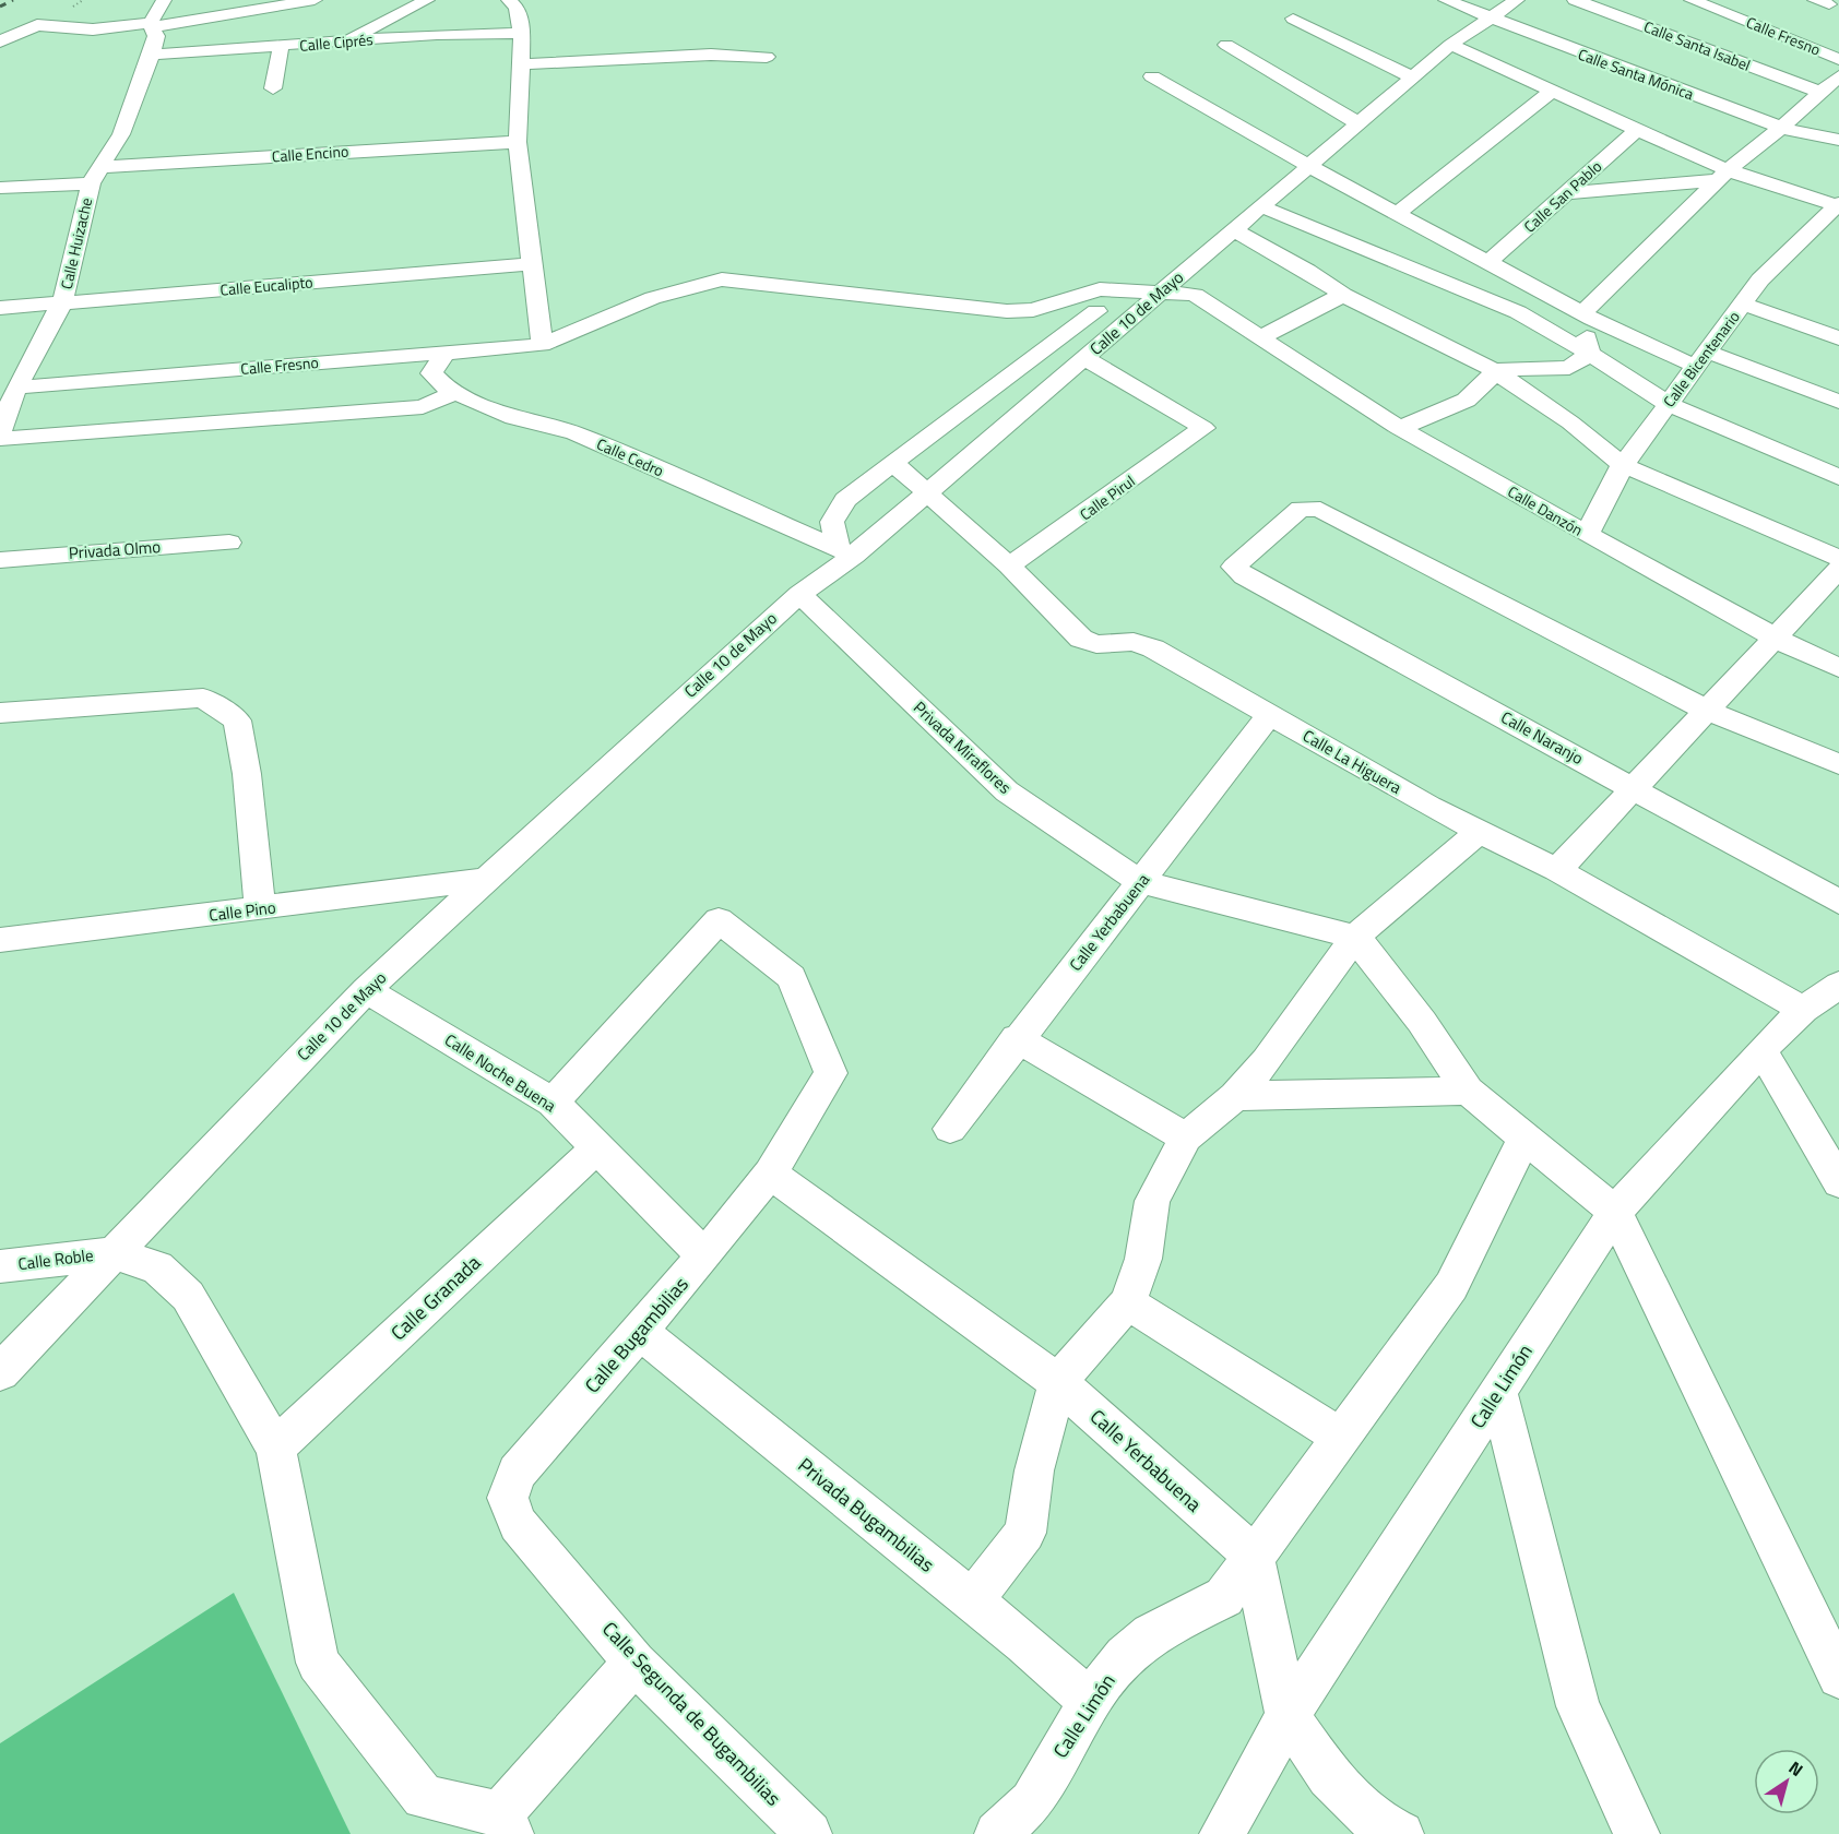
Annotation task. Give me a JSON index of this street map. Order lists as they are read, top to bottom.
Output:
{
  "streets": {
    "street": [
      "Calle Fresno",
      "Calle Ciprés",
      "Calle Santa Isabel",
      "Calle Santa Mónica",
      "Calle Encino",
      "Calle San Pablo",
      "Calle Huizache",
      "Calle Eucalipto",
      "Calle 10 de Mayo",
      "Calle Bicentenario",
      "Calle Cedro",
      "Calle Pirul",
      "Calle Danzón",
      "Privada Olmo",
      "Calle Naranjo",
      "Privada Miraflores",
      "Calle La Higuera",
      "Calle Pino",
      "Calle Yerbabuena",
      "Calle Noche Buena",
      "Calle Roble",
      "Calle Granada",
      "Calle Bugambilias",
      "Calle Limón",
      "Privada Bugambilias",
      "Calle Segunda de Bugambilias"
    ]
  },
  "crossings": [
    ["Calle Fresno", "Calle Huizache"],
    ["Calle Fresno", "Calle Cedro"],
    ["Calle Ciprés", "Calle Huizache"],
    ["Calle Santa Mónica", "Calle 10 de Mayo"],
    ["Calle Encino", "Calle Huizache"],
    ["Calle Huizache", "Calle Eucalipto"],
    ["Calle 10 de Mayo", "Calle Cedro"],
    ["Calle 10 de Mayo", "Calle Pirul"],
    ["Calle 10 de Mayo", "Calle Danzón"],
    ["Calle 10 de Mayo", "Privada Miraflores"],
    ["Calle 10 de Mayo", "Calle La Higuera"],
    ["Calle 10 de Mayo", "Calle Pino"],
    ["Calle 10 de Mayo", "Calle Noche Buena"],
    ["Calle 10 de Mayo", "Calle Roble"],
    ["Calle Bicentenario", "Calle Danzón"],
    ["Calle Pirul", "Calle La Higuera"],
    ["Privada Miraflores", "Calle Yerbabuena"],
    ["Calle La Higuera", "Calle Yerbabuena"],
    ["Calle La Higuera", "Calle Limón"],
    ["Calle Yerbabuena", "Calle Bugambilias"],
    ["Calle Yerbabuena", "Calle Limón"],
    ["Calle Noche Buena", "Calle Granada"],
    ["Calle Noche Buena", "Calle Bugambilias"],
    ["Calle Bugambilias", "Privada Bugambilias"],
    ["Calle Bugambilias", "Calle Segunda de Bugambilias"],
    ["Calle Limón", "Privada Bugambilias"]
  ],
  "north": "top right"
}
